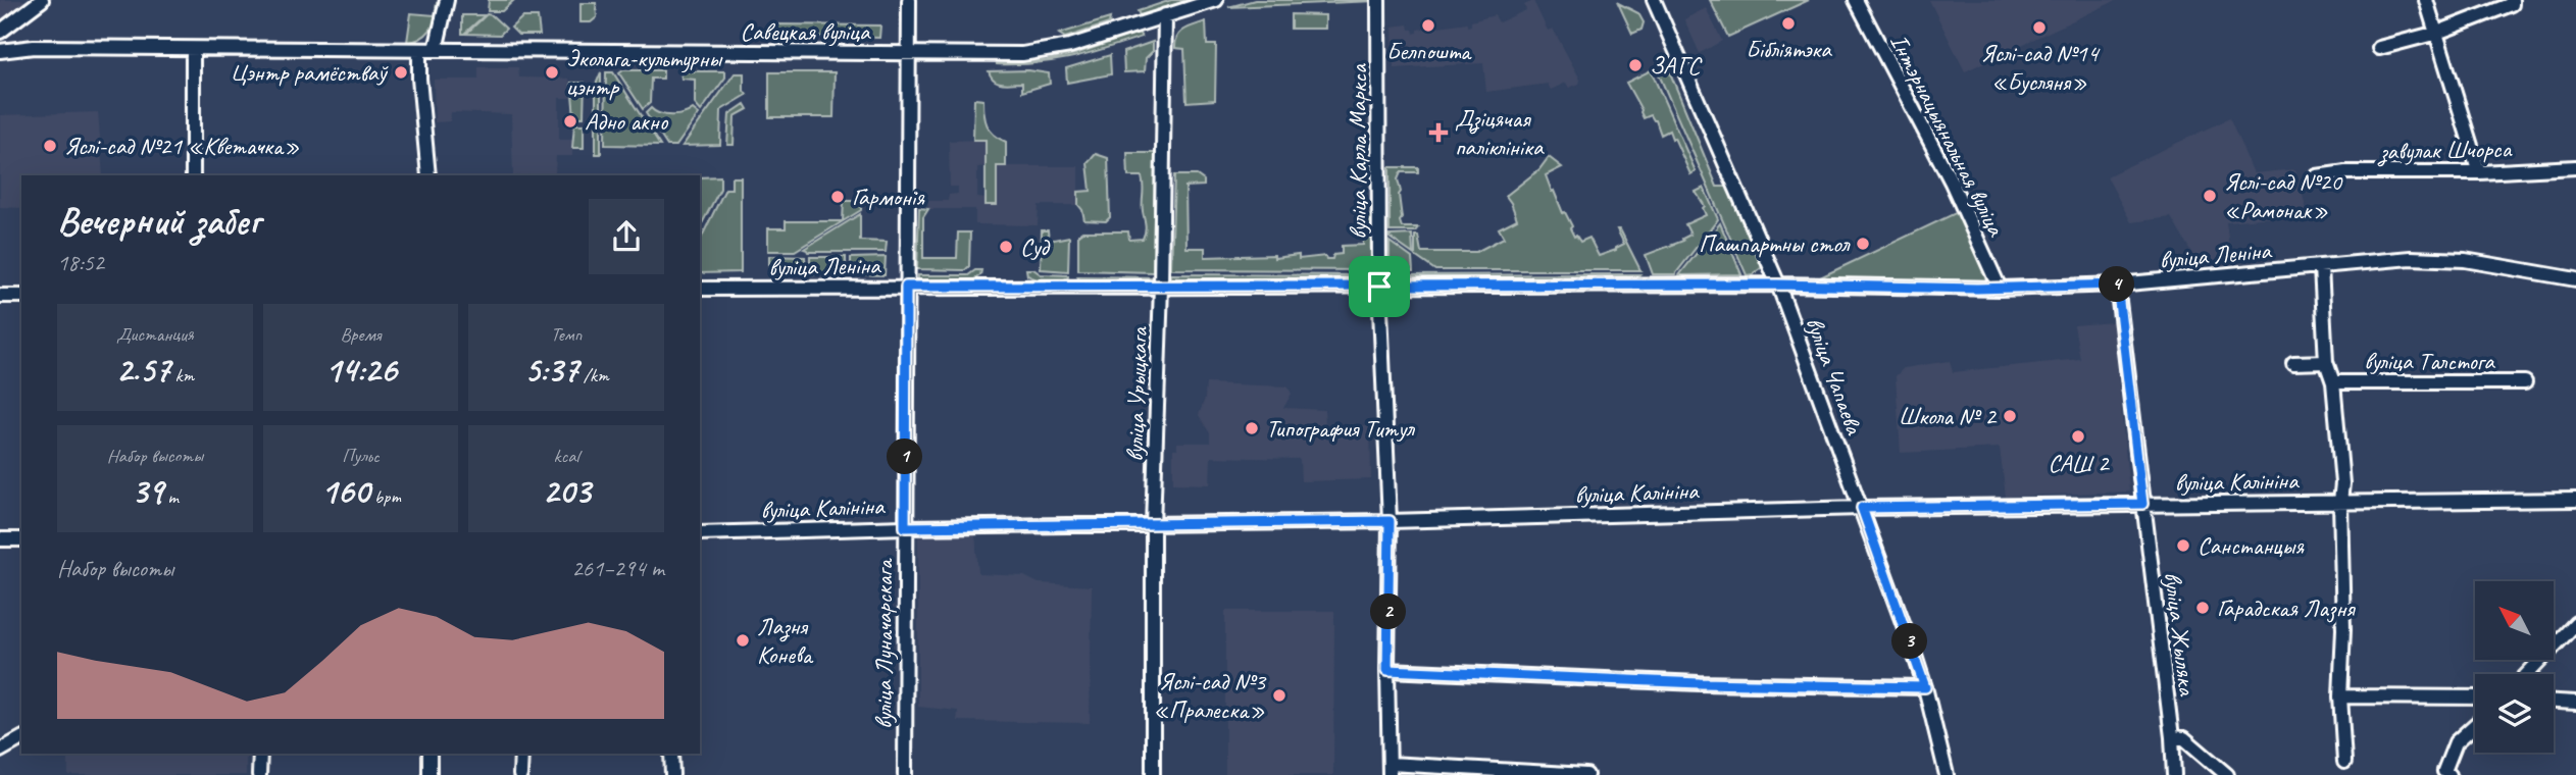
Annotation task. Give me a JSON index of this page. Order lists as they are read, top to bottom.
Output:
{
  "streets": {
    "street": [
      "Савецкая вуліца",
      "Інтэрнацыянальная вуліца",
      "завулак Шчорса",
      "вуліца Карла Маркса",
      "вуліца Леніна",
      "вуліца Талстога",
      "вуліца Чапаева",
      "вуліца Урыцкага",
      "вуліца Калініна",
      "вуліца Жыляка",
      "вуліца Луначарскага"
    ]
  },
  "crossings": [
    ["Савецкая вуліца", "вуліца Урыцкага"],
    ["Савецкая вуліца", "вуліца Луначарскага"],
    ["Інтэрнацыянальная вуліца", "вуліца Леніна"],
    ["вуліца Карла Маркса", "вуліца Леніна"],
    ["вуліца Карла Маркса", "вуліца Калініна"],
    ["вуліца Леніна", "вуліца Чапаева"],
    ["вуліца Леніна", "вуліца Урыцкага"],
    ["вуліца Леніна", "вуліца Жыляка"],
    ["вуліца Леніна", "вуліца Луначарскага"],
    ["вуліца Чапаева", "вуліца Калініна"],
    ["вуліца Урыцкага", "вуліца Калініна"],
    ["вуліца Калініна", "вуліца Жыляка"],
    ["вуліца Калініна", "вуліца Луначарскага"]
  ],
  "places": {
    "other": [
      "Бібліятэка",
      "Белпошта",
      "Яслі-сад №14 «Бусляня»",
      "ЗАГС",
      "Цэнтр рамёстваў",
      "Эколага-культурны цэнтр",
      "Адно акно",
      "Яслі-сад №21 «Кветачка»",
      "Яслі-сад №20 «Рамонак»",
      "Гармонія",
      "Пашпартны стол",
      "Суд",
      "Школа № 2",
      "Типография Титул",
      "САШ 2",
      "Санстанцыя",
      "Гарадская Лазня",
      "Лазня Конева",
      "Яслі-сад №3 «Пралеска»"
    ],
    "health": ["Дзіцячая паліклініка"]
  },
  "north": "top left",
  "page": {
    "heading": ["Вечерний забег", "18:52"],
    "pins": [
      "4",
      "1",
      "2",
      "3"
    ],
    "stats": [
      ["Дистанция", "2.57 km"],
      ["Время", "14:26"],
      ["Темп", "5:37 /km"],
      ["Набор высоты", "39 m"],
      ["Пульс", "160 bpm"],
      ["kcal", "203"]
    ],
    "chart": ["Набор высоты", "261–294 m"]
  }
}
